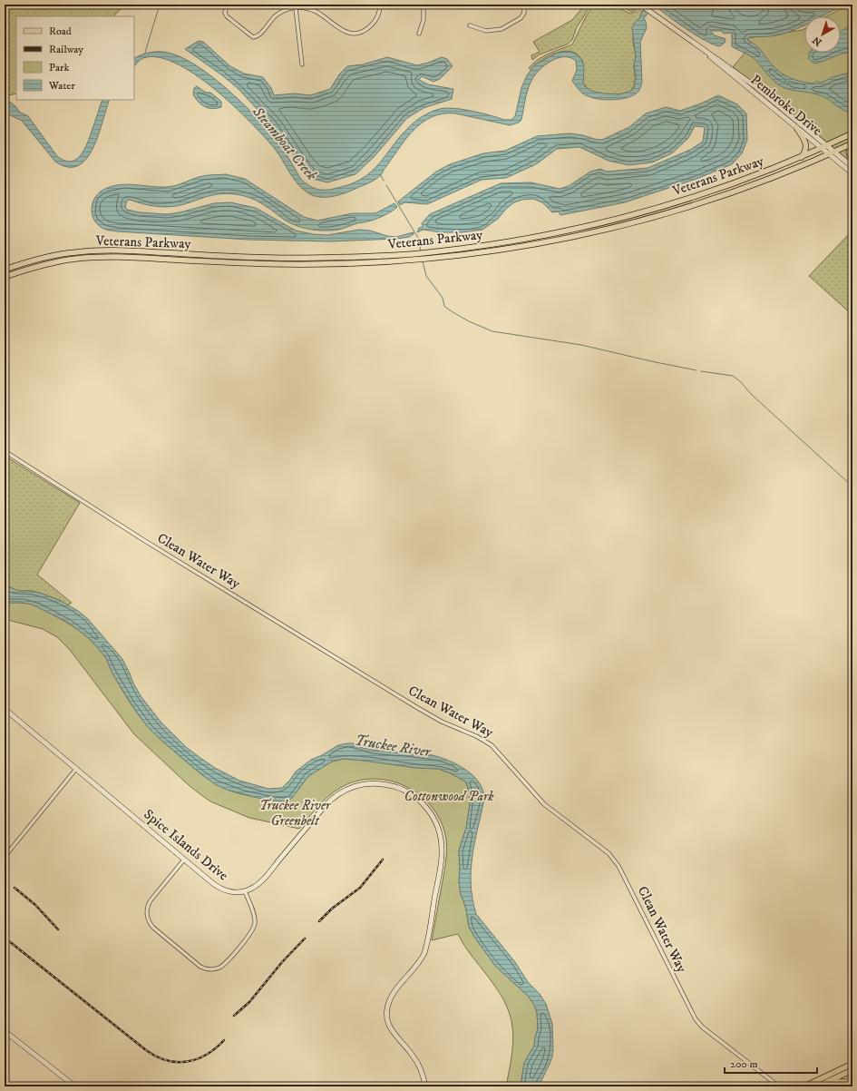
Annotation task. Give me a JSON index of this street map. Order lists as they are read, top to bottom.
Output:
{
  "streets": {
    "main road": ["Veterans Parkway"],
    "street": ["Pembroke Drive", "Clean Water Way", "Spice Islands Drive"]
  },
  "crossings": [
    ["Pembroke Drive", "Veterans Parkway"]
  ],
  "water": ["Steamboat Creek", "Truckee River"],
  "parks": ["Cottonwood Park", "Truckee River Greenbelt"],
  "legend": [
    "Road",
    "Railway",
    "Park",
    "Water"
  ],
  "scale_bar": "200 m",
  "north": "bottom left"
}
